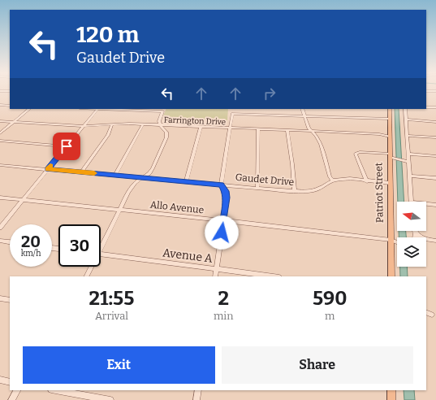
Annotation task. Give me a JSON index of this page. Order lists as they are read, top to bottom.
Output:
{
  "streets": {
    "main road": ["Patriot Street"],
    "street": [
      "Farrington Drive",
      "Gaudet Drive",
      "Allo Avenue",
      "Avenue A"
    ]
  },
  "crossings": [
    ["Farrington Drive", "Patriot Street"],
    ["Gaudet Drive", "Patriot Street"],
    ["Patriot Street", "Allo Avenue"]
  ],
  "north": "left",
  "page": {
    "turn": ["120 m", "Gaudet Drive"],
    "speed": "20 km/h",
    "limit": "30",
    "eta": [
      "21:55",
      "Arrival",
      "2",
      "min",
      "590",
      "m"
    ],
    "buttons": ["Exit", "Share"]
  }
}
